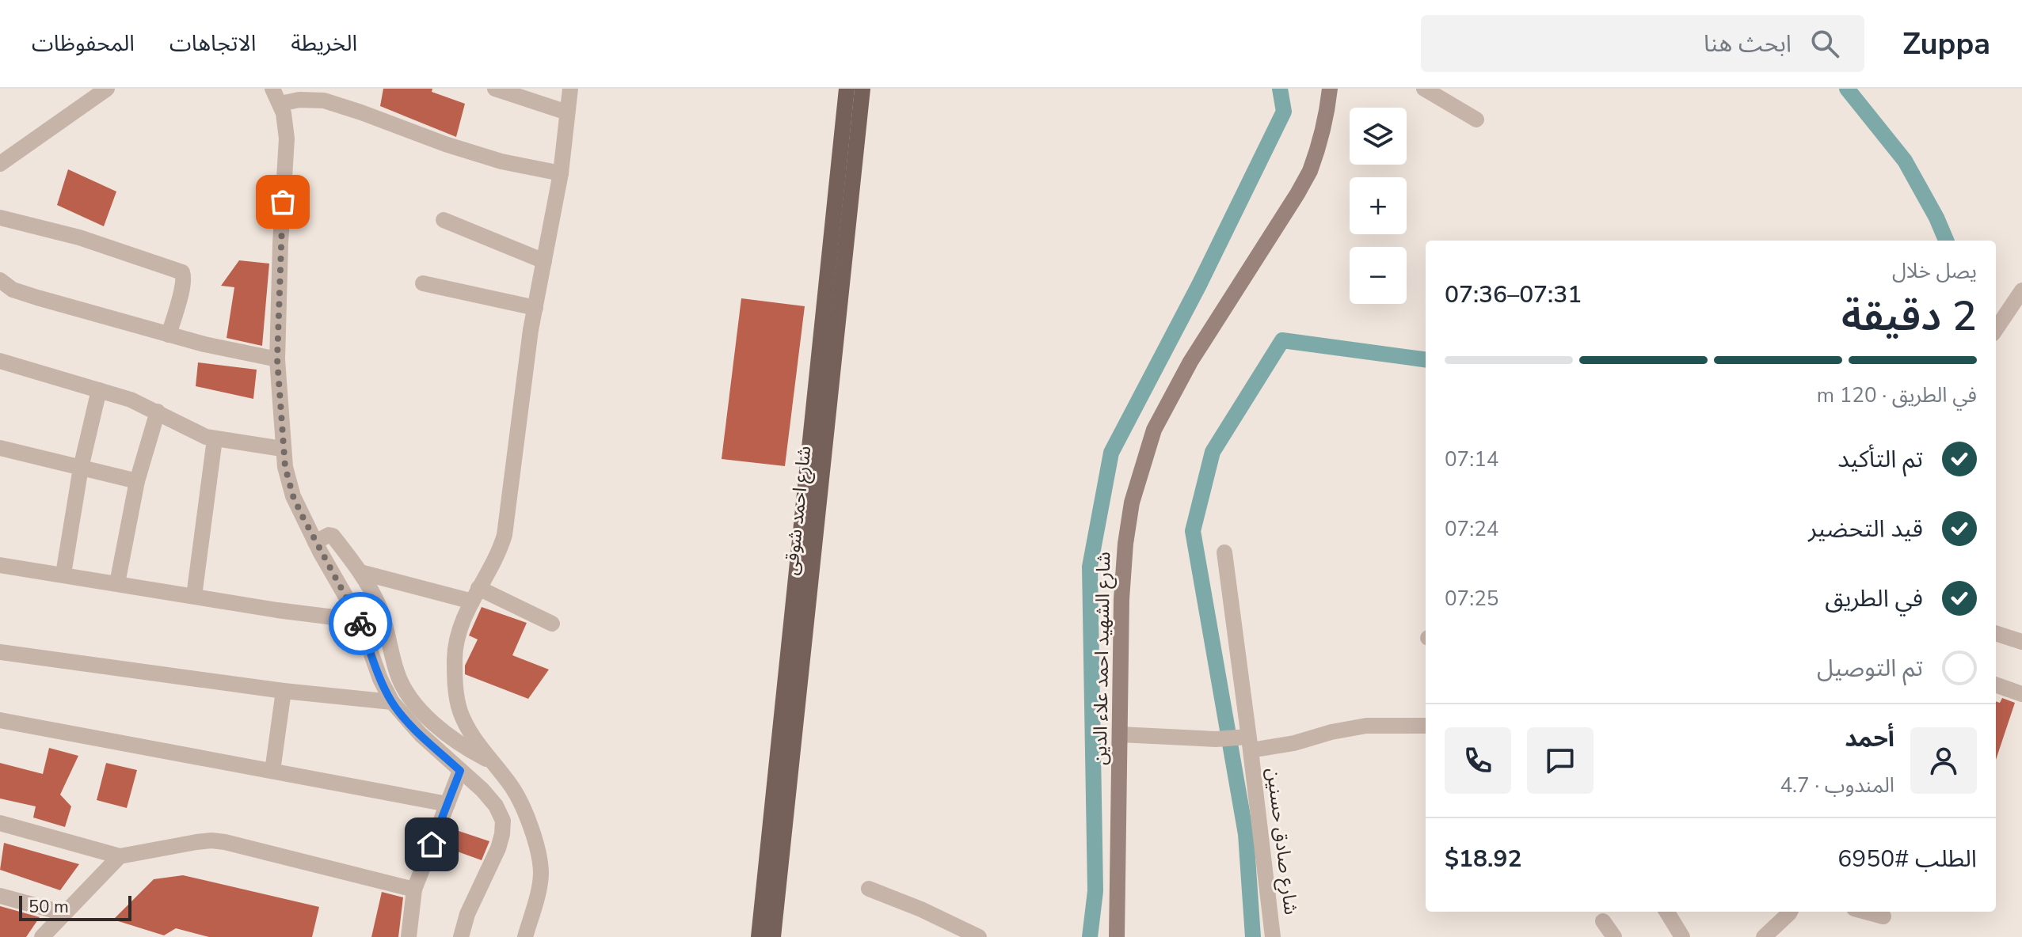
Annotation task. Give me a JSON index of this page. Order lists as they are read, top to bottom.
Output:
{
  "streets": {
    "main road": ["شارع احمد شوقى", "شارع الشهيد احمد علاء الدين"],
    "street": ["شارع صادق حسنين"]
  },
  "scale_bar": "50 m",
  "page": {
    "header": "Zuppa",
    "search": "ابحث هنا",
    "nav": ["الخريطة", "الاتجاهات", "المحفوظات"],
    "map_buttons": ["+", "−"],
    "heading": ["2 دقيقة", "يصل خلال", "07:31–07:36"],
    "panel": [
      "أحمد",
      "المندوب · 4.7",
      "الطلب #6950",
      "$18.92"
    ],
    "bar": "في الطريق · 120 m",
    "list": [
      ["تم التأكيد", "07:14"],
      ["قيد التحضير", "07:24"],
      ["في الطريق", "07:25"],
      "تم التوصيل"
    ],
    "scale": "50 m"
  }
}
